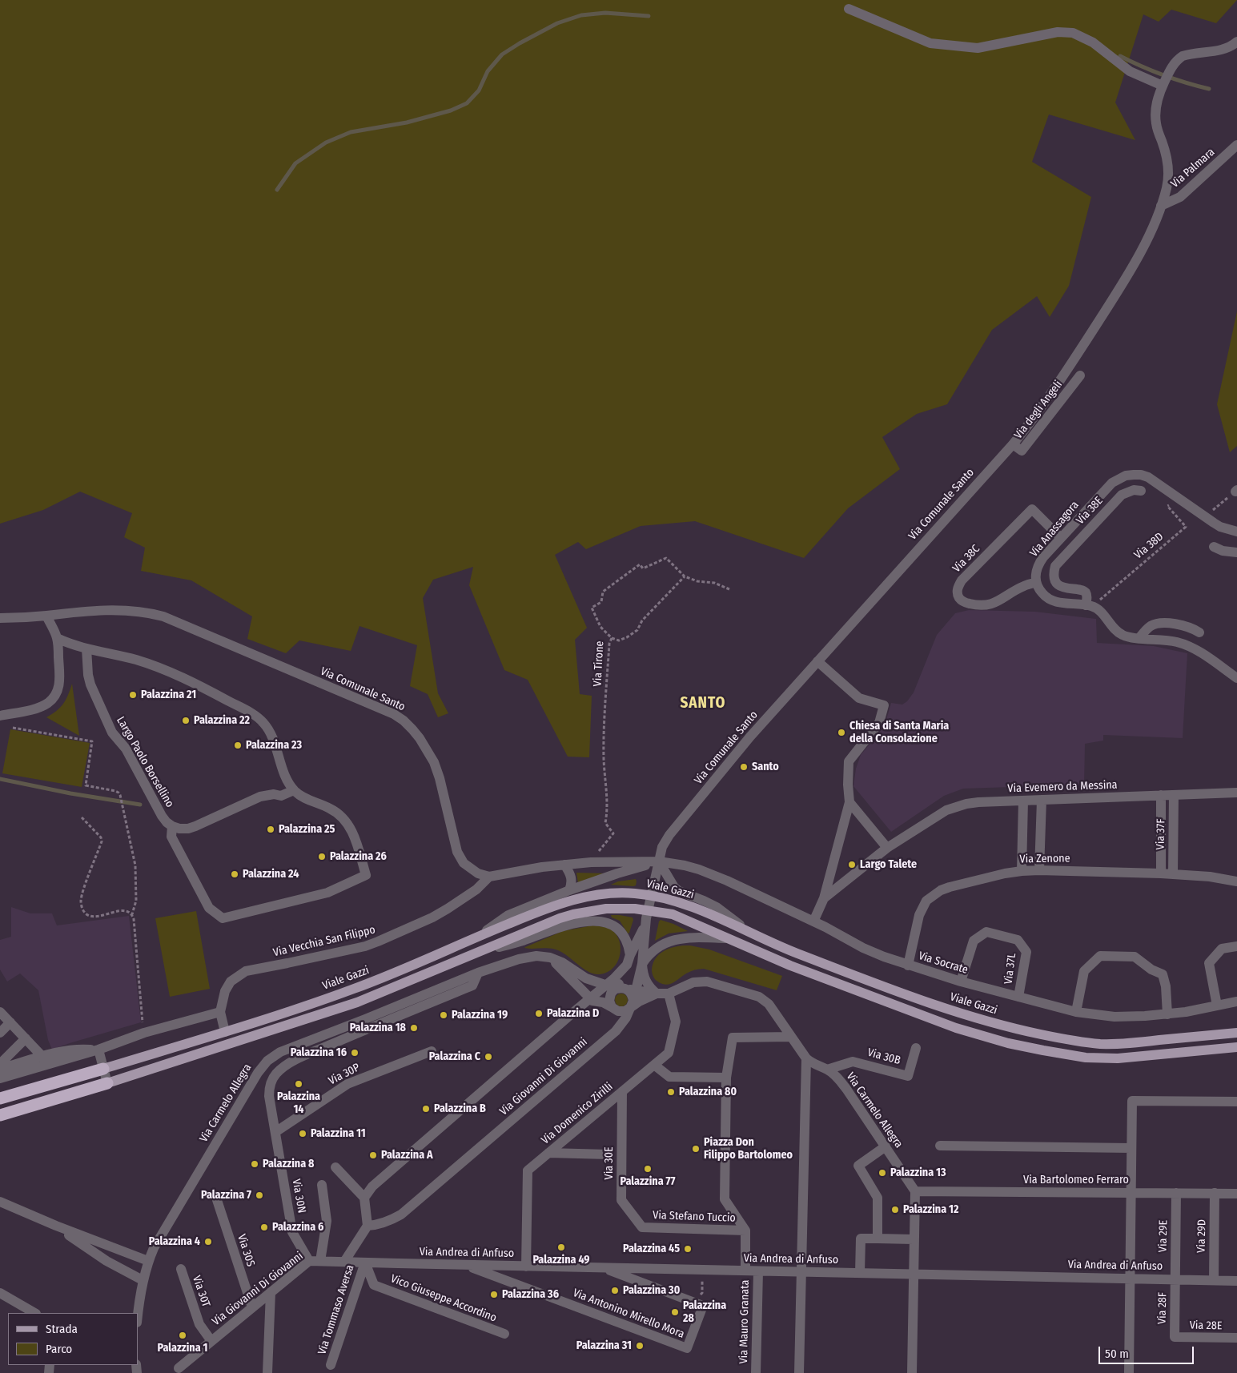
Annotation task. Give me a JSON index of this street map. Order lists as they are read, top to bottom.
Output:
{
  "streets": {
    "main road": ["Viale Gazzi"],
    "street": [
      "Via Palmara",
      "Via degli Angeli",
      "Via Comunale Santo",
      "Via 38E",
      "Via Anassagora",
      "Via 38C",
      "Largo Paolo Borsellino",
      "Via Evemero da Messina",
      "Via 37F",
      "Via Zenone",
      "Via Vecchia San Filippo",
      "Via Socrate",
      "Via 37L",
      "Via 30B",
      "Via 30P",
      "Via Giovanni Di Giovanni",
      "Via Carmelo Allegra",
      "Via Domenico Zirilli",
      "Via 30E",
      "Via Bartolomeo Ferraro",
      "Via 30N",
      "Via Stefano Tuccio",
      "Via 29E",
      "Via 29D",
      "Via 30S",
      "Via Andrea di Anfuso",
      "Via 30T",
      "Vico Giuseppe Accordino",
      "Via 28F",
      "Via Tommaso Aversa",
      "Via Antonino Mirello Mora",
      "Via Mauro Granata",
      "Via 28E"
    ],
    "path": ["Via 38D", "Via Tirone"]
  },
  "crossings": [
    ["Via Palmara", "Via Comunale Santo"],
    ["Via degli Angeli", "Via Comunale Santo"],
    ["Via Comunale Santo", "Viale Gazzi"],
    ["Via Comunale Santo", "Via Vecchia San Filippo"],
    ["Via Comunale Santo", "Via Socrate"],
    ["Via 38E", "Via 38D"],
    ["Via Anassagora", "Via 38D"],
    ["Via Anassagora", "Via 38C"],
    ["Via Evemero da Messina", "Via 37F"],
    ["Via 37F", "Via Zenone"],
    ["Via Zenone", "Via Socrate"],
    ["Viale Gazzi", "Via Vecchia San Filippo"],
    ["Via Socrate", "Via 37L"],
    ["Via 30B", "Via Carmelo Allegra"],
    ["Via 30P", "Via 30N"],
    ["Via Giovanni Di Giovanni", "Via 30N"],
    ["Via Giovanni Di Giovanni", "Via 30S"],
    ["Via Giovanni Di Giovanni", "Via Andrea di Anfuso"],
    ["Via Giovanni Di Giovanni", "Via 30T"],
    ["Via Carmelo Allegra", "Via Domenico Zirilli"],
    ["Via Carmelo Allegra", "Via Bartolomeo Ferraro"],
    ["Via Domenico Zirilli", "Via 30E"],
    ["Via Domenico Zirilli", "Via Andrea di Anfuso"],
    ["Via 30E", "Via Stefano Tuccio"],
    ["Via Bartolomeo Ferraro", "Via 29E"],
    ["Via Bartolomeo Ferraro", "Via 29D"],
    ["Via 29E", "Via Andrea di Anfuso"],
    ["Via 29E", "Via 28F"],
    ["Via 29D", "Via Andrea di Anfuso"],
    ["Via Andrea di Anfuso", "Vico Giuseppe Accordino"],
    ["Via Andrea di Anfuso", "Via 28F"],
    ["Via Andrea di Anfuso", "Via Tommaso Aversa"],
    ["Via Andrea di Anfuso", "Via Antonino Mirello Mora"],
    ["Via Andrea di Anfuso", "Via Mauro Granata"],
    ["Vico Giuseppe Accordino", "Via Tommaso Aversa"],
    ["Via 28F", "Via 28E"]
  ],
  "districts": ["SANTO"],
  "places": [
    "Palazzina 21",
    "Palazzina 22",
    "Chiesa di Santa Maria della Consolazione",
    "Palazzina 23",
    "Santo",
    "Palazzina 25",
    "Palazzina 26",
    "Largo Talete",
    "Palazzina 24",
    "Palazzina D",
    "Palazzina 19",
    "Palazzina 18",
    "Palazzina 16",
    "Palazzina C",
    "Palazzina 14",
    "Palazzina 80",
    "Palazzina B",
    "Palazzina 11",
    "Piazza Don Filippo Bartolomeo",
    "Palazzina A",
    "Palazzina 8",
    "Palazzina 77",
    "Palazzina 13",
    "Palazzina 7",
    "Palazzina 12",
    "Palazzina 6",
    "Palazzina 4",
    "Palazzina 49",
    "Palazzina 45",
    "Palazzina 30",
    "Palazzina 36",
    "Palazzina 28",
    "Palazzina 1",
    "Palazzina 31"
  ],
  "legend": ["Strada", "Parco"],
  "scale_bar": "50 m"
}
